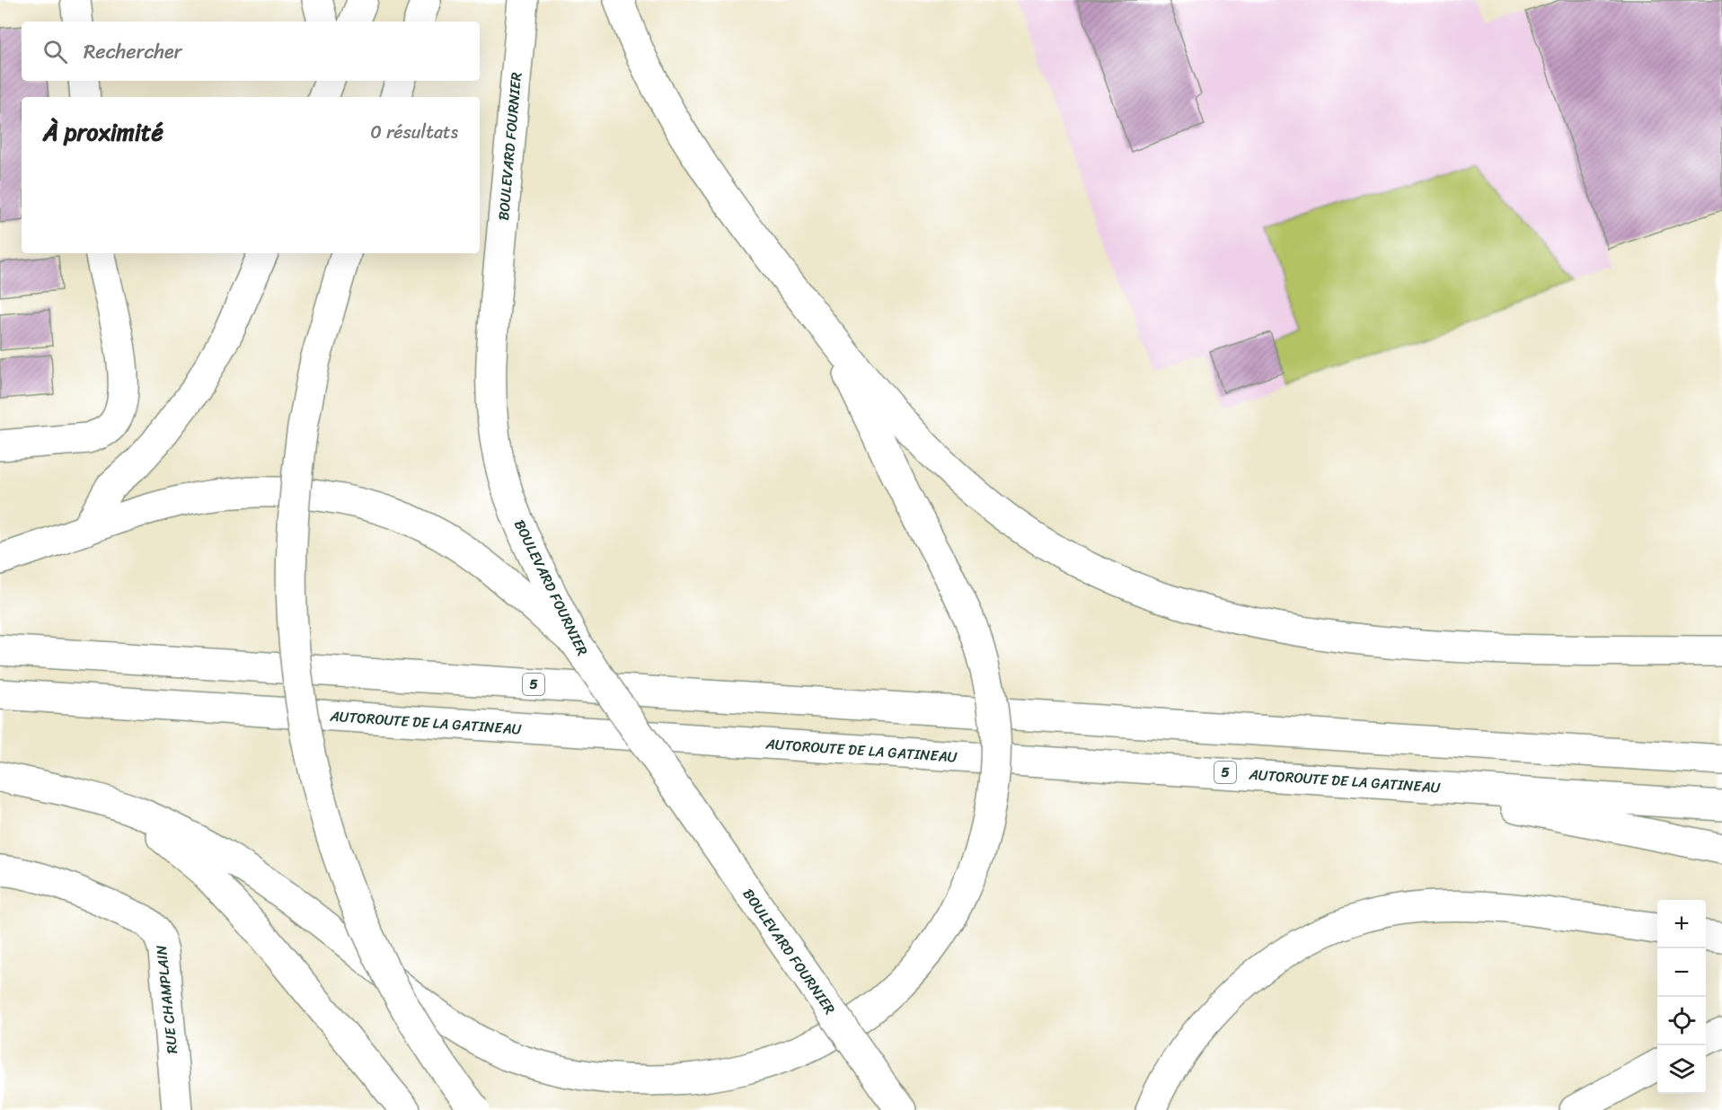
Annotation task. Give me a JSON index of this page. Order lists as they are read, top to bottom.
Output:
{
  "streets": {
    "main road": [
      "BOULEVARD FOURNIER",
      "5",
      "AUTOROUTE DE LA GATINEAU",
      "RUE CHAMPLAIN"
    ]
  },
  "page": {
    "search": "Rechercher",
    "heading": ["À proximité", "0 résultats"],
    "map_buttons": ["+", "−"]
  }
}
